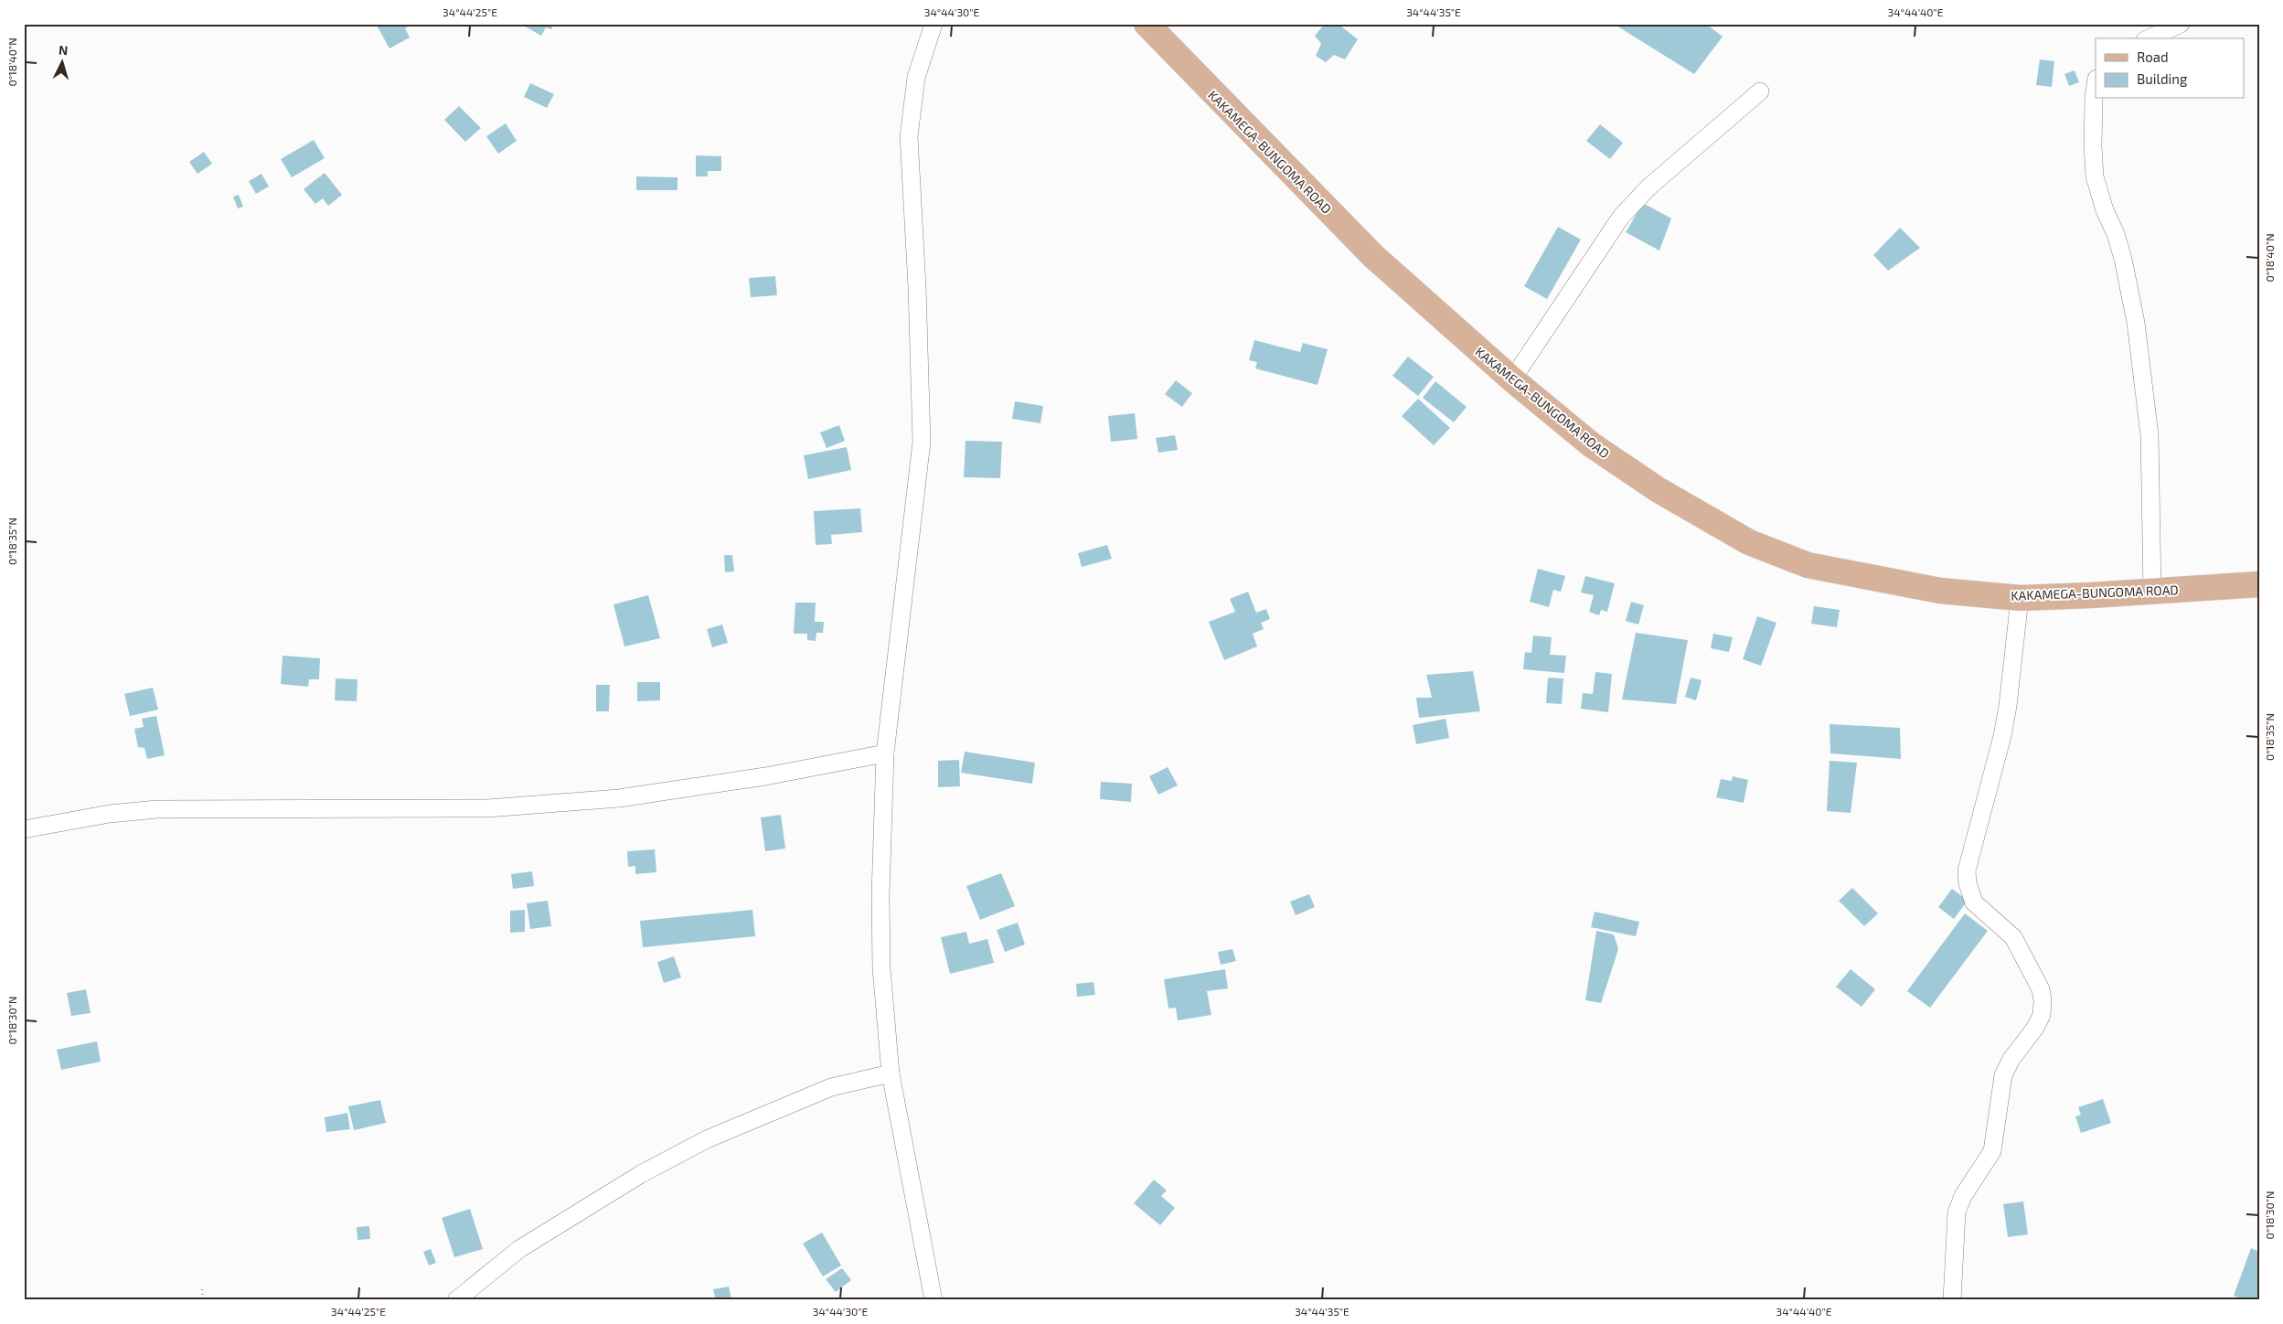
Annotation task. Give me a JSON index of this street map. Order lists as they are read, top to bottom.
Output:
{
  "streets": {
    "main road": ["KAKAMEGA-BUNGOMA ROAD"]
  },
  "legend": ["Road", "Building"],
  "north": "top",
  "coordinates": [
    "34°44'25\"E",
    "34°44'30\"E",
    "34°44'35\"E",
    "34°44'40\"E",
    "0°18'40\"N",
    "0°18'35\"N",
    "0°18'30\"N"
  ]
}
